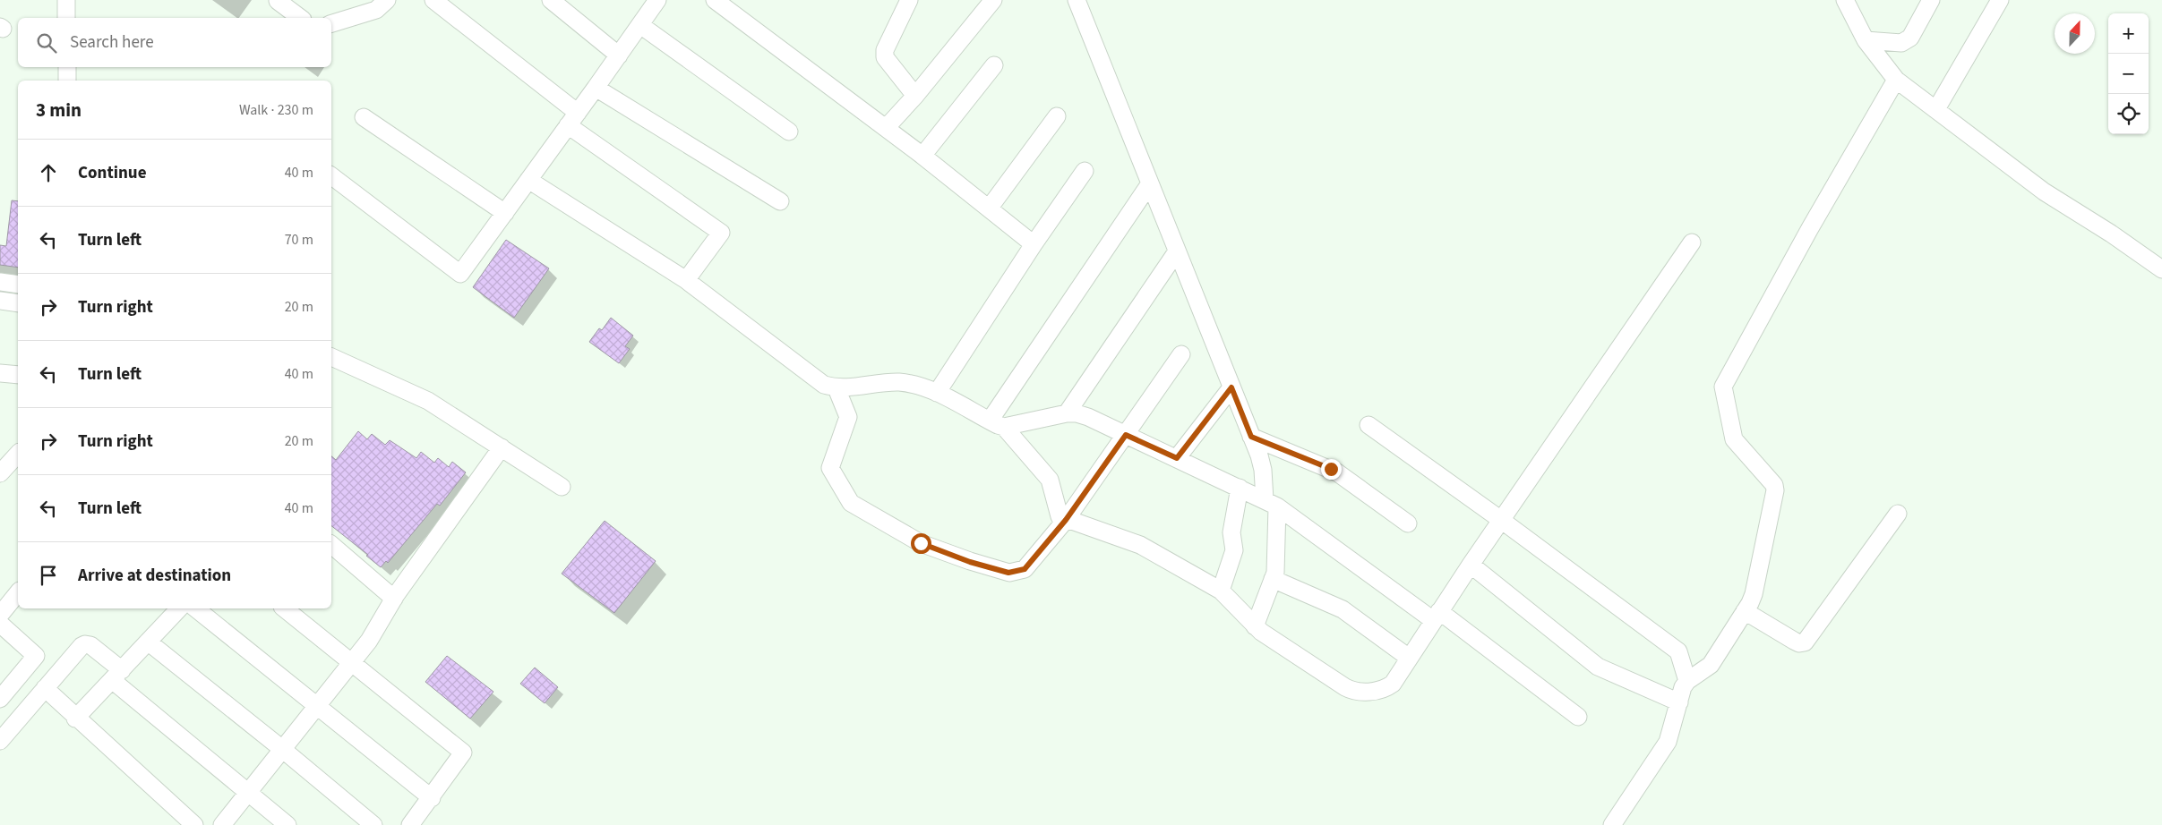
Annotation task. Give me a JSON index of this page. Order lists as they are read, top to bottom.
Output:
{
  "north": "top",
  "page": {
    "map_buttons": ["+", "−"],
    "search": "Search here",
    "heading": ["3 min", "Walk · 230 m"],
    "list": [
      ["Continue", "40 m"],
      ["Turn left", "70 m"],
      ["Turn right", "20 m"],
      ["Turn left", "40 m"],
      ["Turn right", "20 m"],
      ["Turn left", "40 m"],
      "Arrive at destination"
    ]
  }
}
